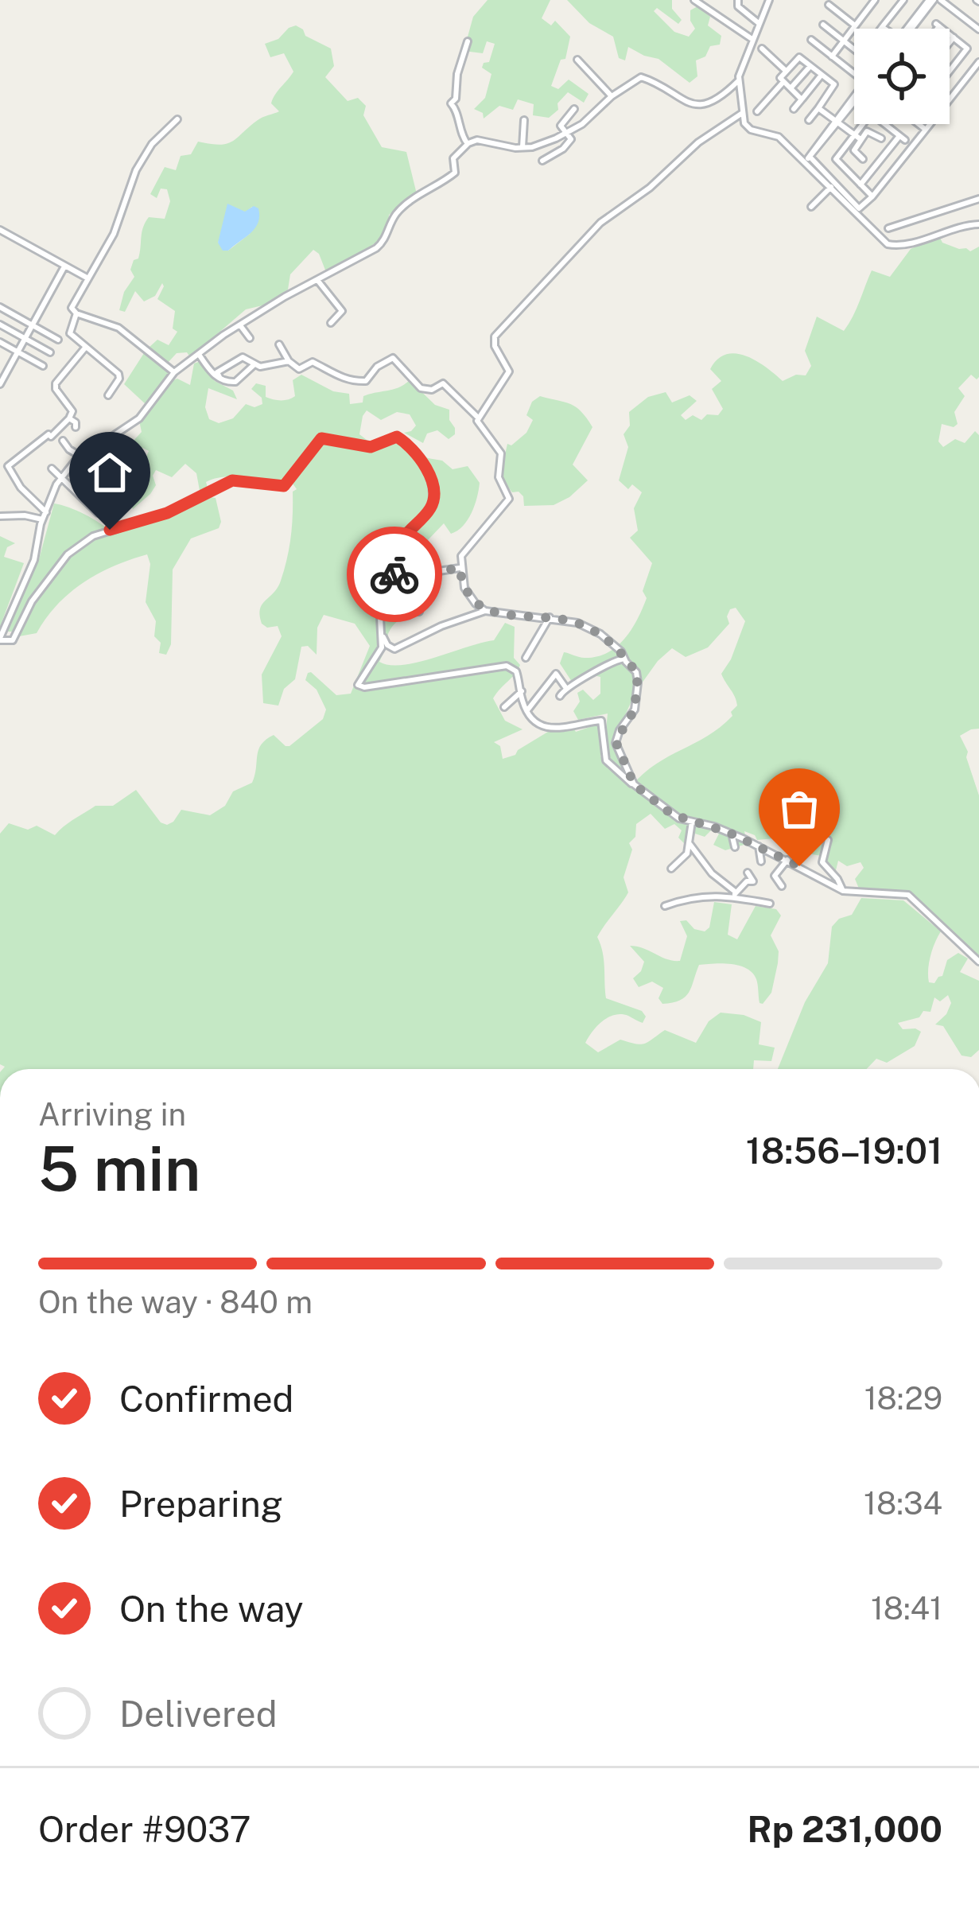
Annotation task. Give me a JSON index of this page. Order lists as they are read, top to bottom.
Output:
{
  "page": {
    "heading": ["5 min", "Arriving in", "18:56–19:01"],
    "panel": ["Order #9037", "Rp 231,000"],
    "bar": "On the way · 840 m",
    "list": [
      ["Confirmed", "18:29"],
      ["Preparing", "18:34"],
      ["On the way", "18:41"],
      "Delivered"
    ]
  }
}
